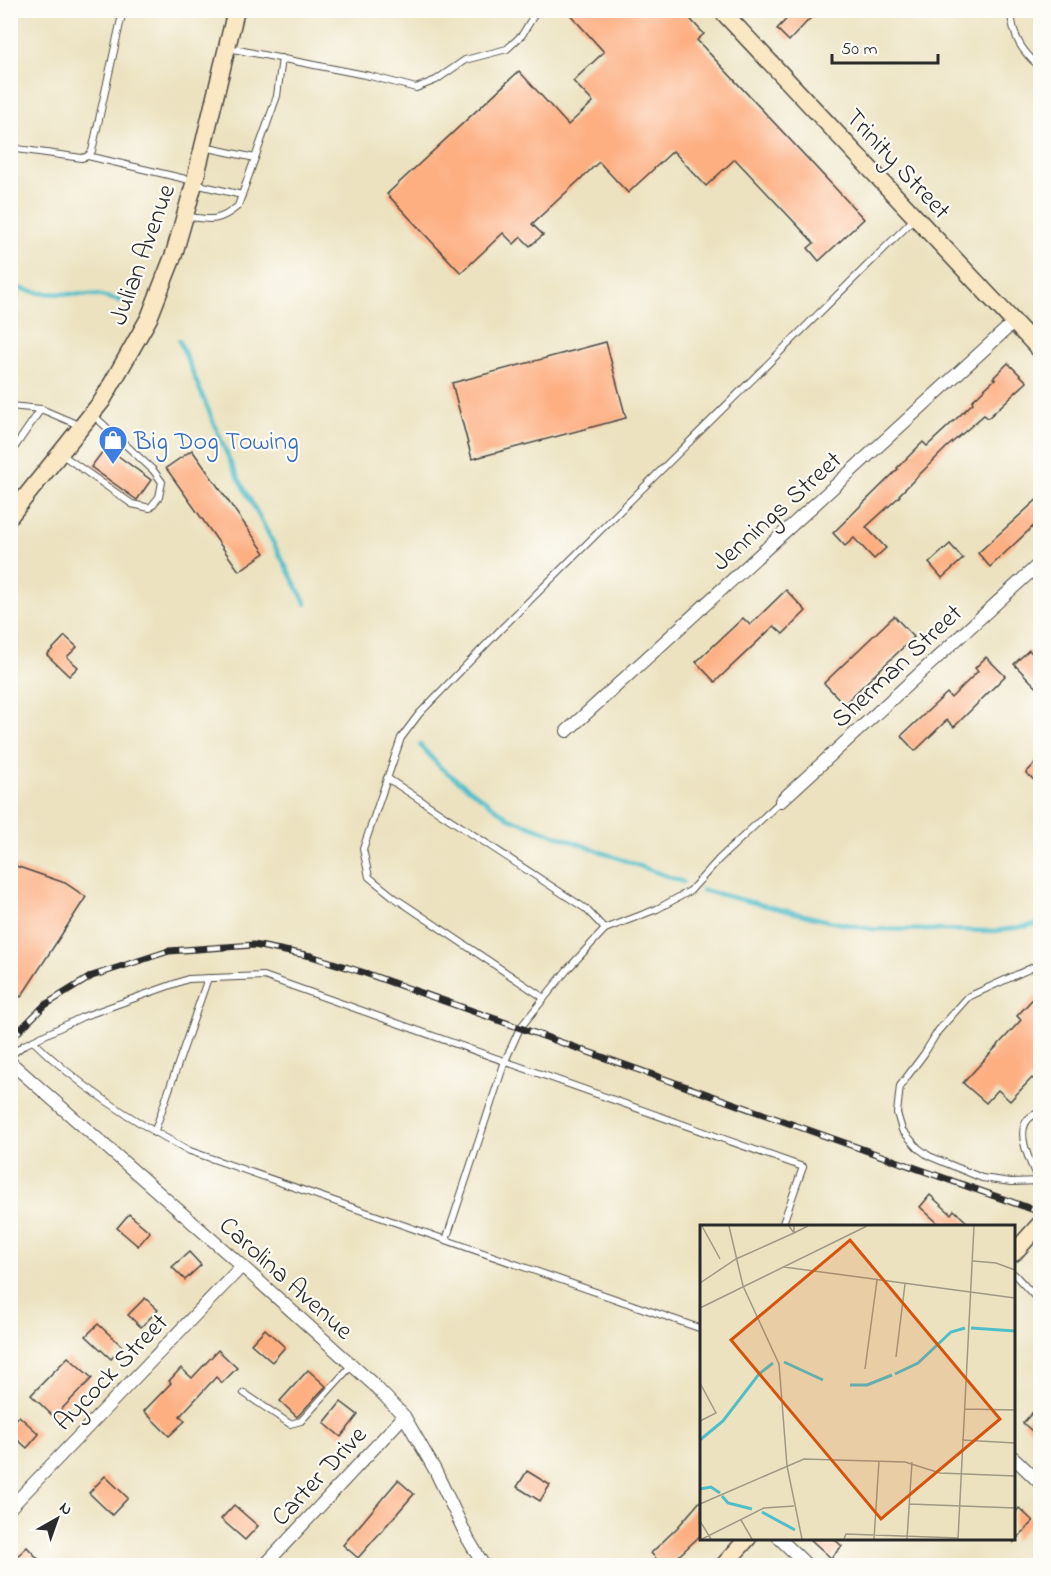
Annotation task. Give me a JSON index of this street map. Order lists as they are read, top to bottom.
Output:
{
  "streets": {
    "street": [
      "Trinity Street",
      "Julian Avenue",
      "Jennings Street",
      "Sherman Street",
      "Carolina Avenue",
      "Aycock Street",
      "Carter Drive"
    ]
  },
  "crossings": [
    ["Trinity Street", "Jennings Street"],
    ["Carolina Avenue", "Aycock Street"],
    ["Carolina Avenue", "Carter Drive"]
  ],
  "places": {
    "shop": ["Big Dog Towing"]
  },
  "scale_bar": "50 m",
  "north": "top right"
}
